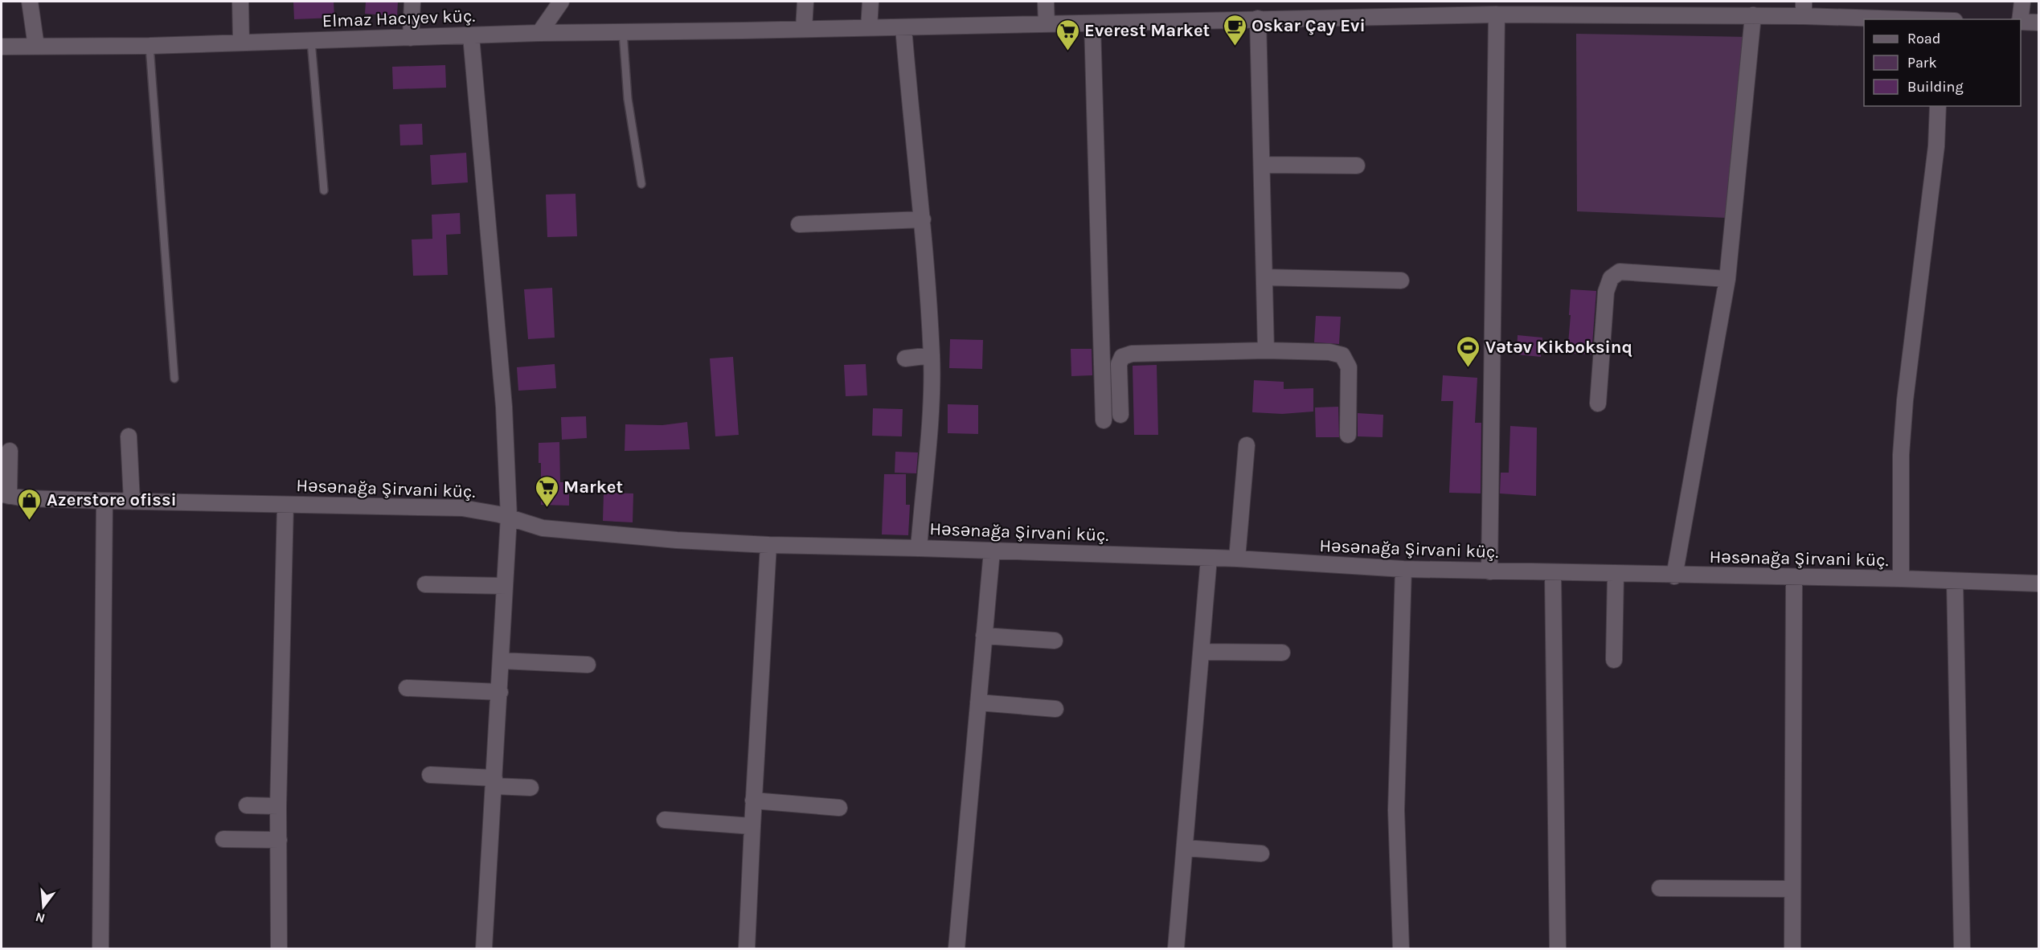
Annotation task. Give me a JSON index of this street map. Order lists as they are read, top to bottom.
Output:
{
  "streets": {
    "street": ["Elmaz Hacıyev küç.", "Həsənağa Şirvani küç."]
  },
  "places": {
    "cafe": ["Oskar Çay Evi"],
    "supermarket": ["Everest Market", "Market"],
    "sports": ["Vətəv Kikboksinq"],
    "shop": ["Azerstore ofissi"]
  },
  "legend": ["Road", "Park", "Building"],
  "north": "bottom"
}
